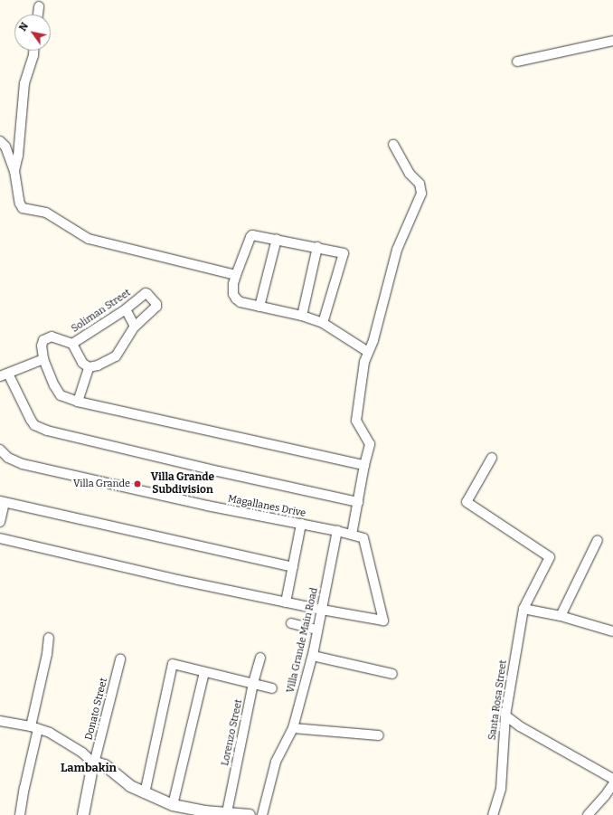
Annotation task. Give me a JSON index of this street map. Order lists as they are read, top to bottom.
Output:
{
  "streets": {
    "street": [
      "Soliman Street",
      "Magallanes Drive",
      "Villa Grande Main Road",
      "Santa Rosa Street",
      "Donato Street",
      "Lorenzo Street"
    ]
  },
  "crossings": [
    ["Magallanes Drive", "Villa Grande Main Road"]
  ],
  "districts": ["Villa Grande Subdivision", "Lambakin"],
  "places": ["Villa Grande"],
  "north": "top left"
}
